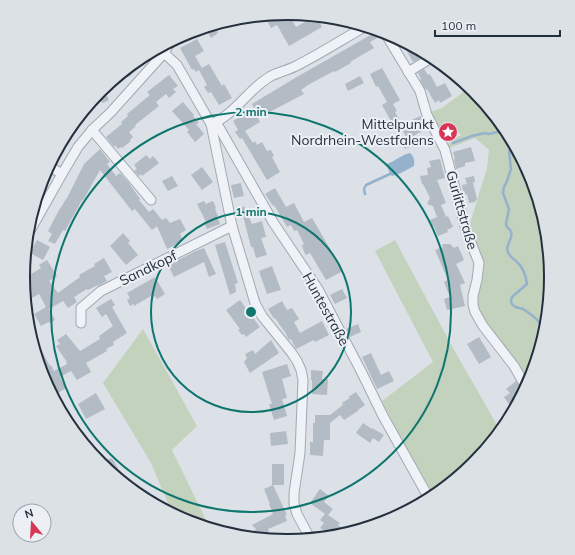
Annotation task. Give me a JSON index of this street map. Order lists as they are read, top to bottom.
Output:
{
  "streets": {
    "street": ["Gurlittstraße", "Sandkopf", "Huntestraße"]
  },
  "places": {
    "place": ["Mittelpunkt Nordrhein-Westfalens"]
  },
  "scale_bar": "100 m",
  "north": "top",
  "rings": ["2 min", "1 min"]
}
